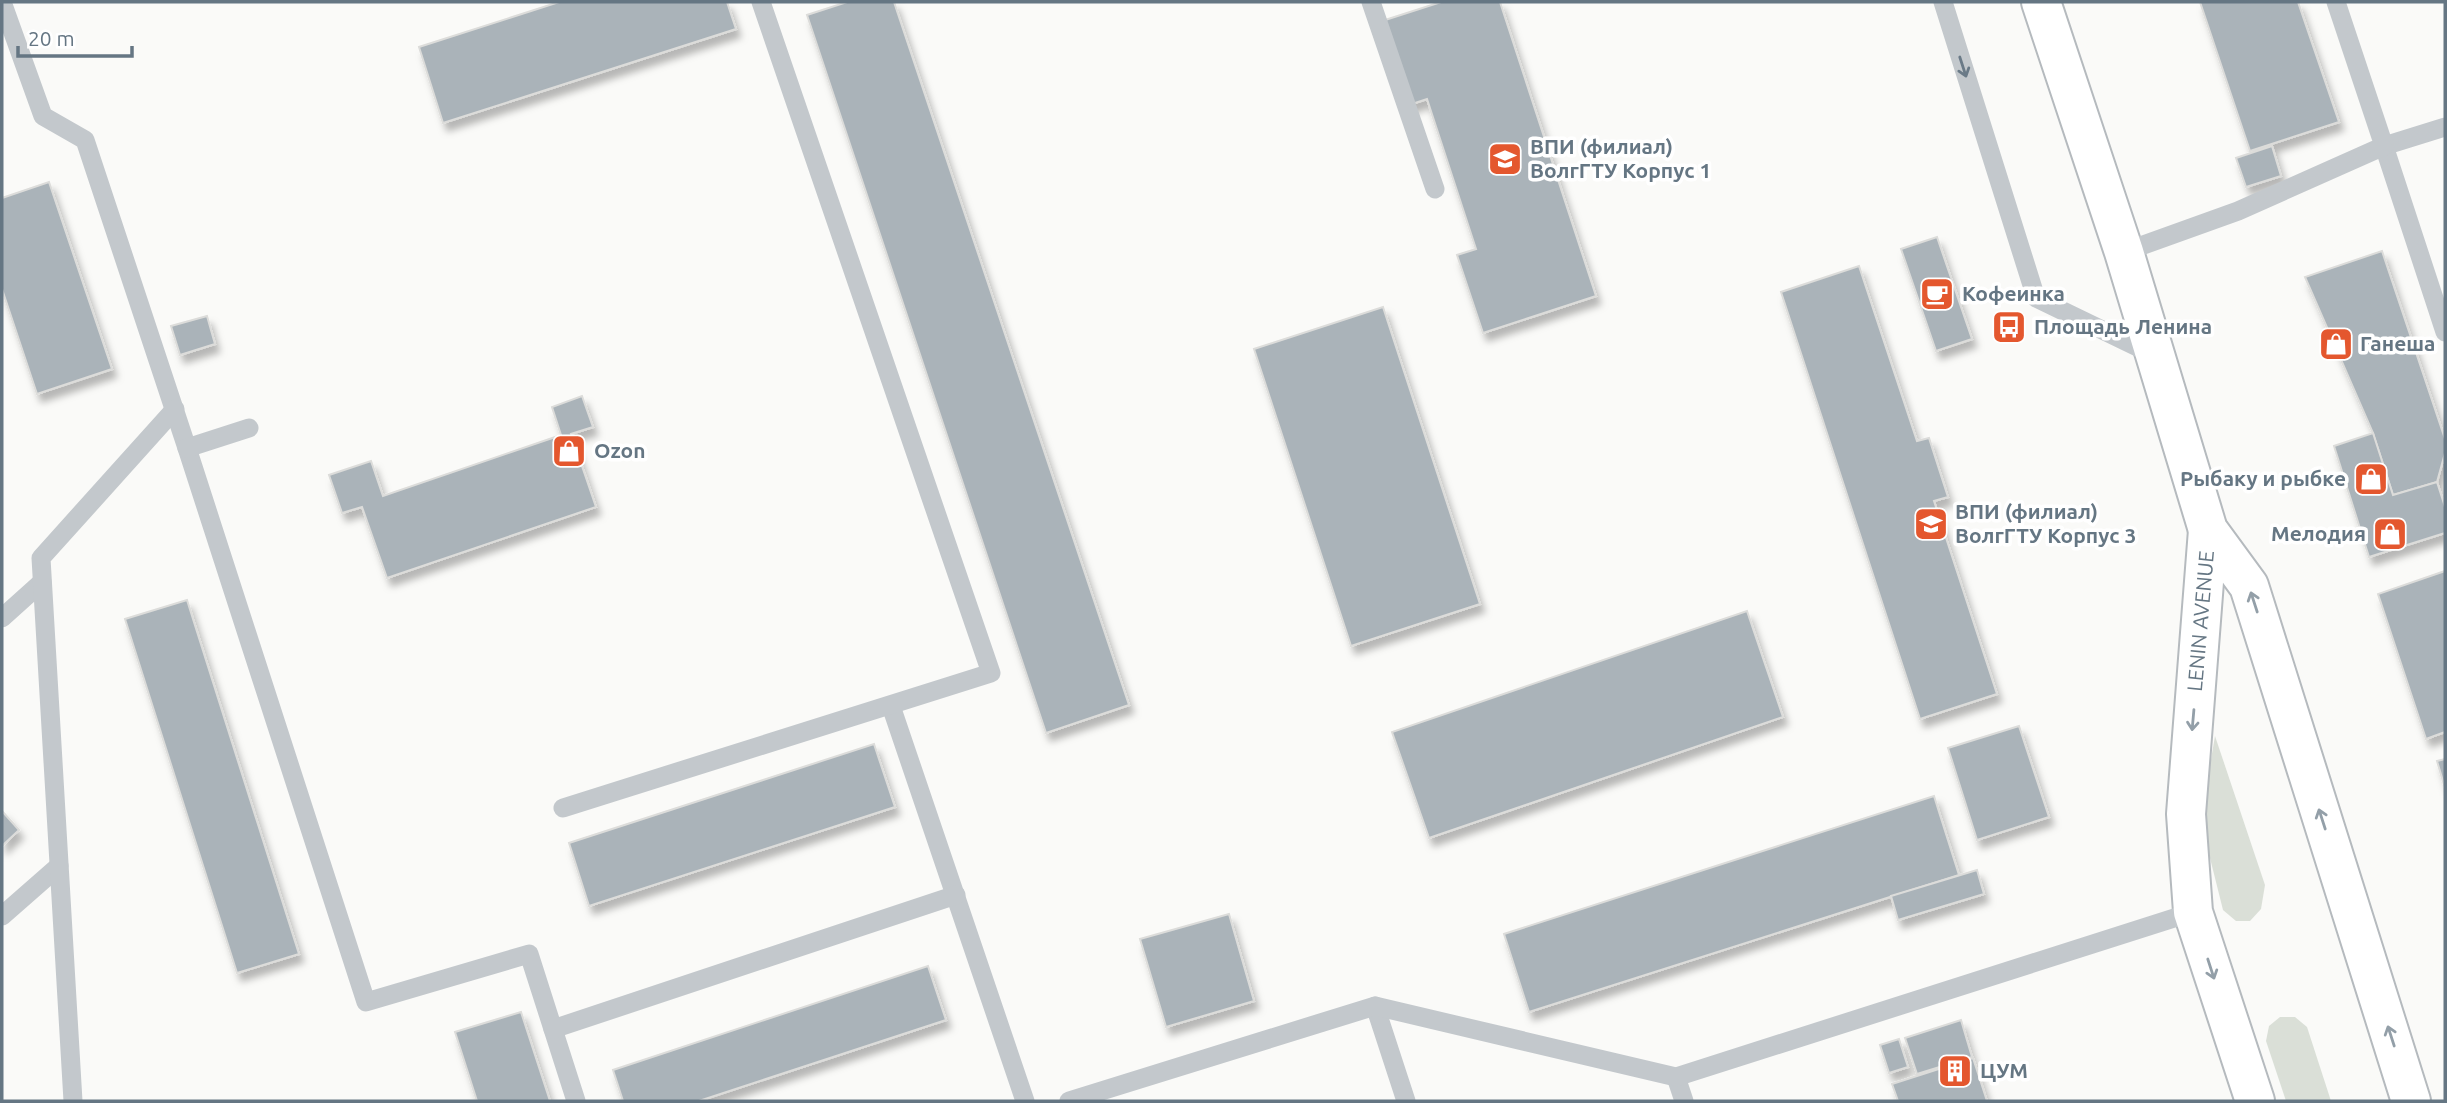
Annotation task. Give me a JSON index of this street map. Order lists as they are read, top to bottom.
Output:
{
  "streets": {
    "main road": ["LENIN AVENUE"]
  },
  "places": {
    "school or university": ["ВПИ (филиал) ВолгГТУ Корпус 1", "ВПИ (филиал) ВолгГТУ Корпус 3"],
    "cafe": ["Кофеинка"],
    "bus stop": ["Площадь Ленина"],
    "shop": [
      "Ганеша",
      "Ozon",
      "Рыбаку и рыбке",
      "Мелодия"
    ],
    "building": ["ЦУМ"]
  },
  "scale_bar": "20 m"
}
